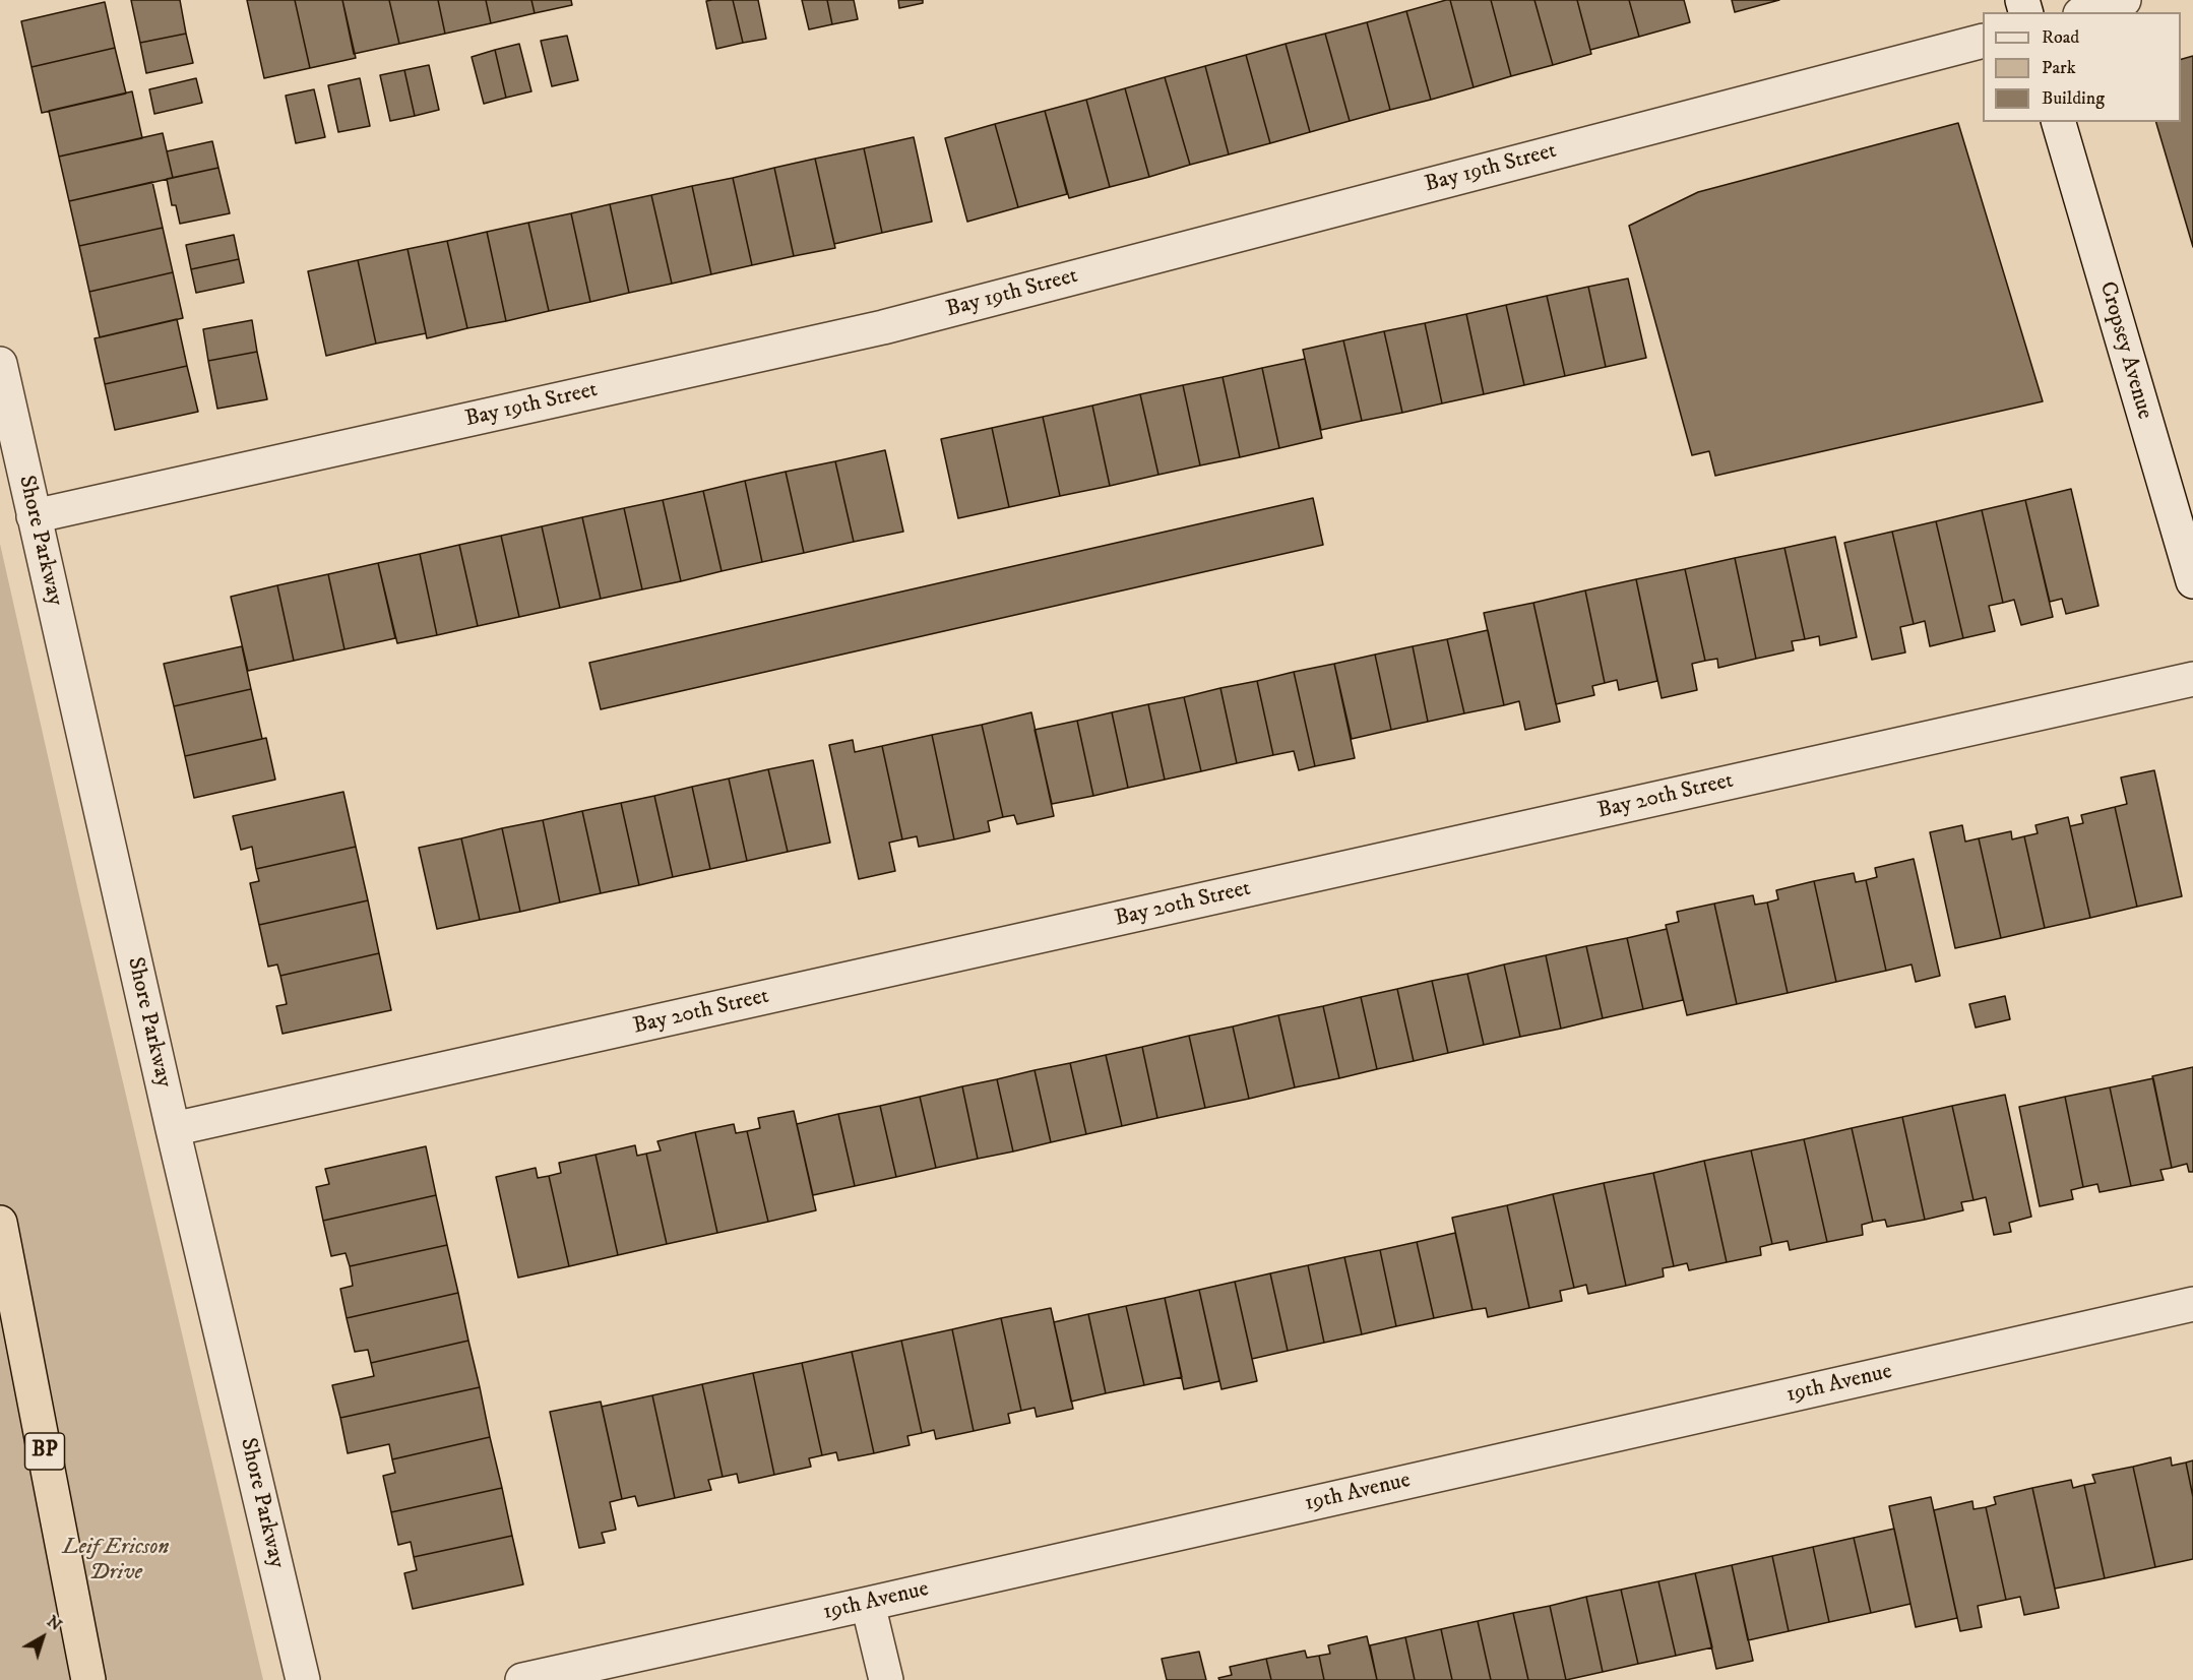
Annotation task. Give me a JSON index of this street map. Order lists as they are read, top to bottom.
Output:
{
  "streets": {
    "highway": ["BP"],
    "street": [
      "Bay 19th Street",
      "Cropsey Avenue",
      "Shore Parkway",
      "Bay 20th Street",
      "19th Avenue"
    ]
  },
  "crossings": [
    ["Bay 19th Street", "Shore Parkway"],
    ["Shore Parkway", "Bay 20th Street"]
  ],
  "parks": ["Leif Ericson Drive"],
  "legend": ["Road", "Park", "Building"],
  "north": "top right"
}
